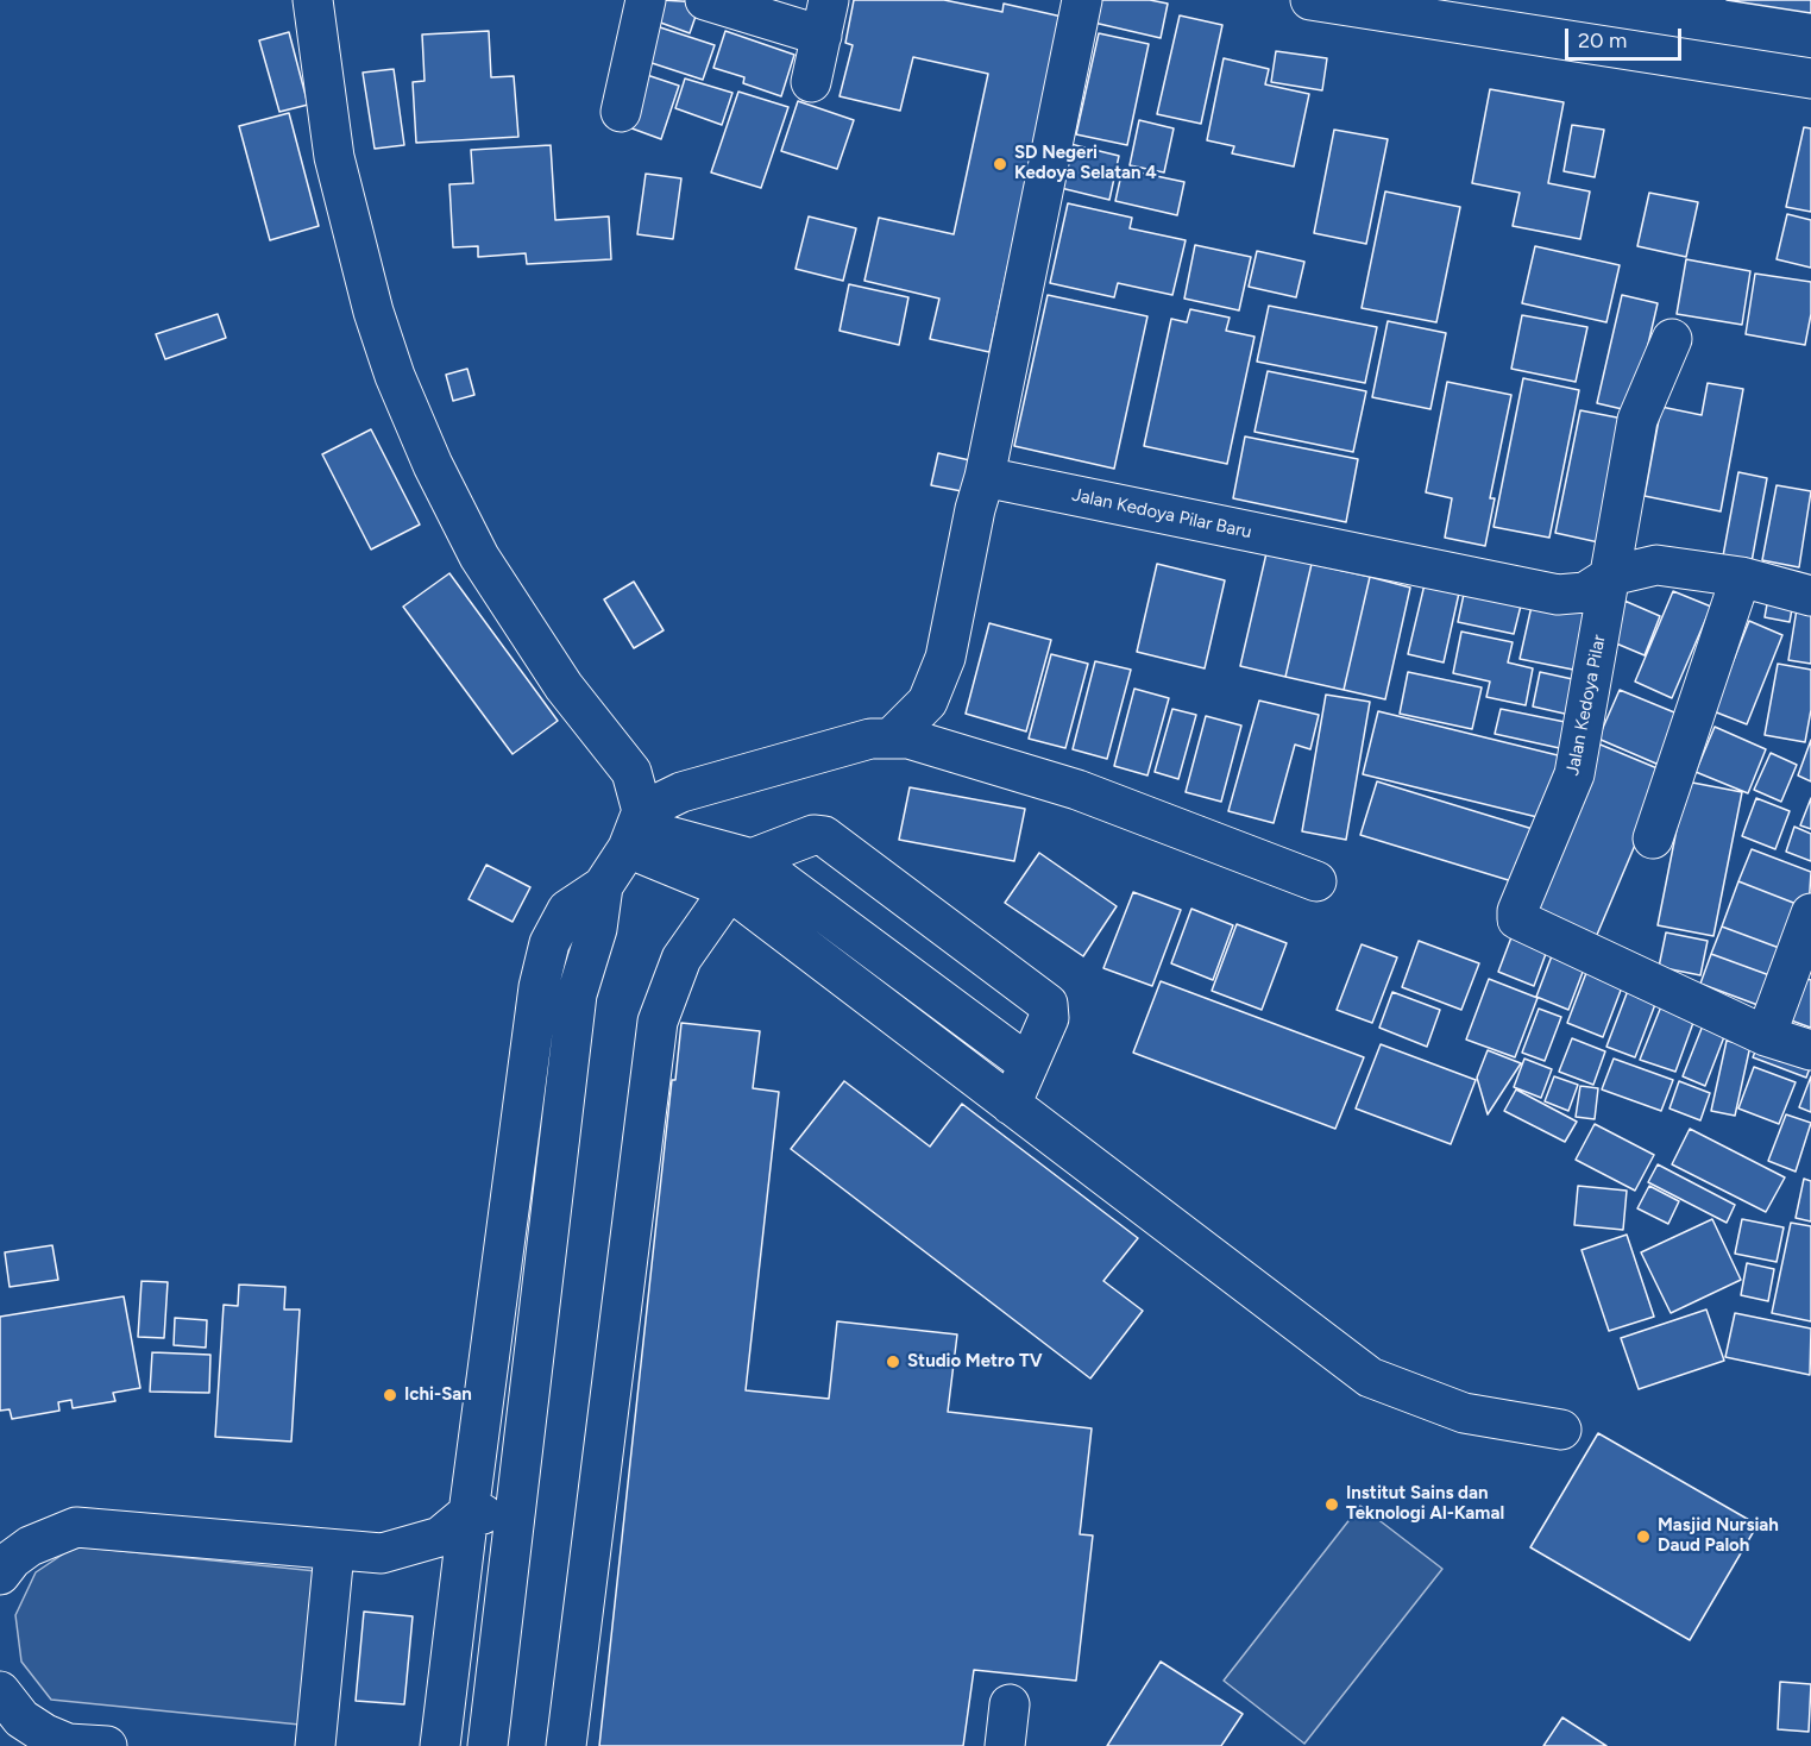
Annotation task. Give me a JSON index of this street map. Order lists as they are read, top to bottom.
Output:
{
  "streets": {
    "street": ["Jalan Kedoya Pilar Baru", "Jalan Kedoya Pilar"]
  },
  "crossings": [
    ["Jalan Kedoya Pilar Baru", "Jalan Kedoya Pilar"]
  ],
  "places": [
    "SD Negeri Kedoya Selatan 4",
    "Studio Metro TV",
    "Ichi-San",
    "Institut Sains dan Teknologi Al-Kamal",
    "Masjid Nursiah Daud Paloh"
  ],
  "scale_bar": "20 m"
}
